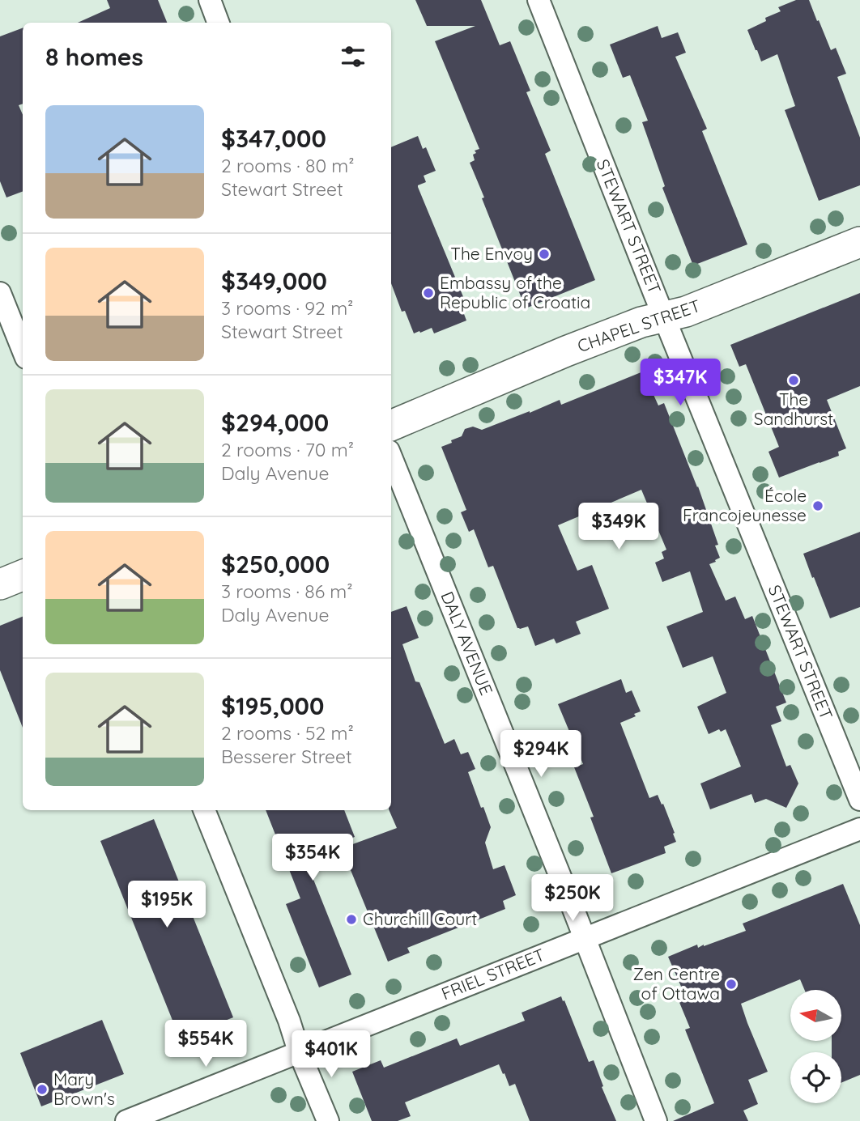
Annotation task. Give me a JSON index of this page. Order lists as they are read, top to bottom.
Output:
{
  "streets": {
    "street": [
      "STEWART STREET",
      "CHAPEL STREET",
      "DALY AVENUE",
      "FRIEL STREET"
    ]
  },
  "crossings": [
    ["STEWART STREET", "CHAPEL STREET"],
    ["DALY AVENUE", "FRIEL STREET"]
  ],
  "places": [
    "The Envoy",
    "Embassy of the Republic of Croatia",
    "The Sandhurst",
    "École Francojeunesse",
    "Churchill Court",
    "Zen Centre of Ottawa",
    "Mary Brown's"
  ],
  "north": "left",
  "page": {
    "heading": "8 homes",
    "list": [
      {
        "name": "$347,000",
        "note": "2 rooms · 80 m² · Stewart Street"
      },
      {
        "name": "$349,000",
        "note": "3 rooms · 92 m² · Stewart Street"
      },
      {
        "name": "$294,000",
        "note": "2 rooms · 70 m² · Daly Avenue"
      },
      {
        "name": "$250,000",
        "note": "3 rooms · 86 m² · Daly Avenue"
      },
      {
        "name": "$195,000",
        "note": "2 rooms · 52 m² · Besserer Street"
      }
    ],
    "price": [
      "$347K",
      "$349K",
      "$294K",
      "$354K",
      "$250K",
      "$195K",
      "$554K",
      "$401K"
    ]
  }
}
